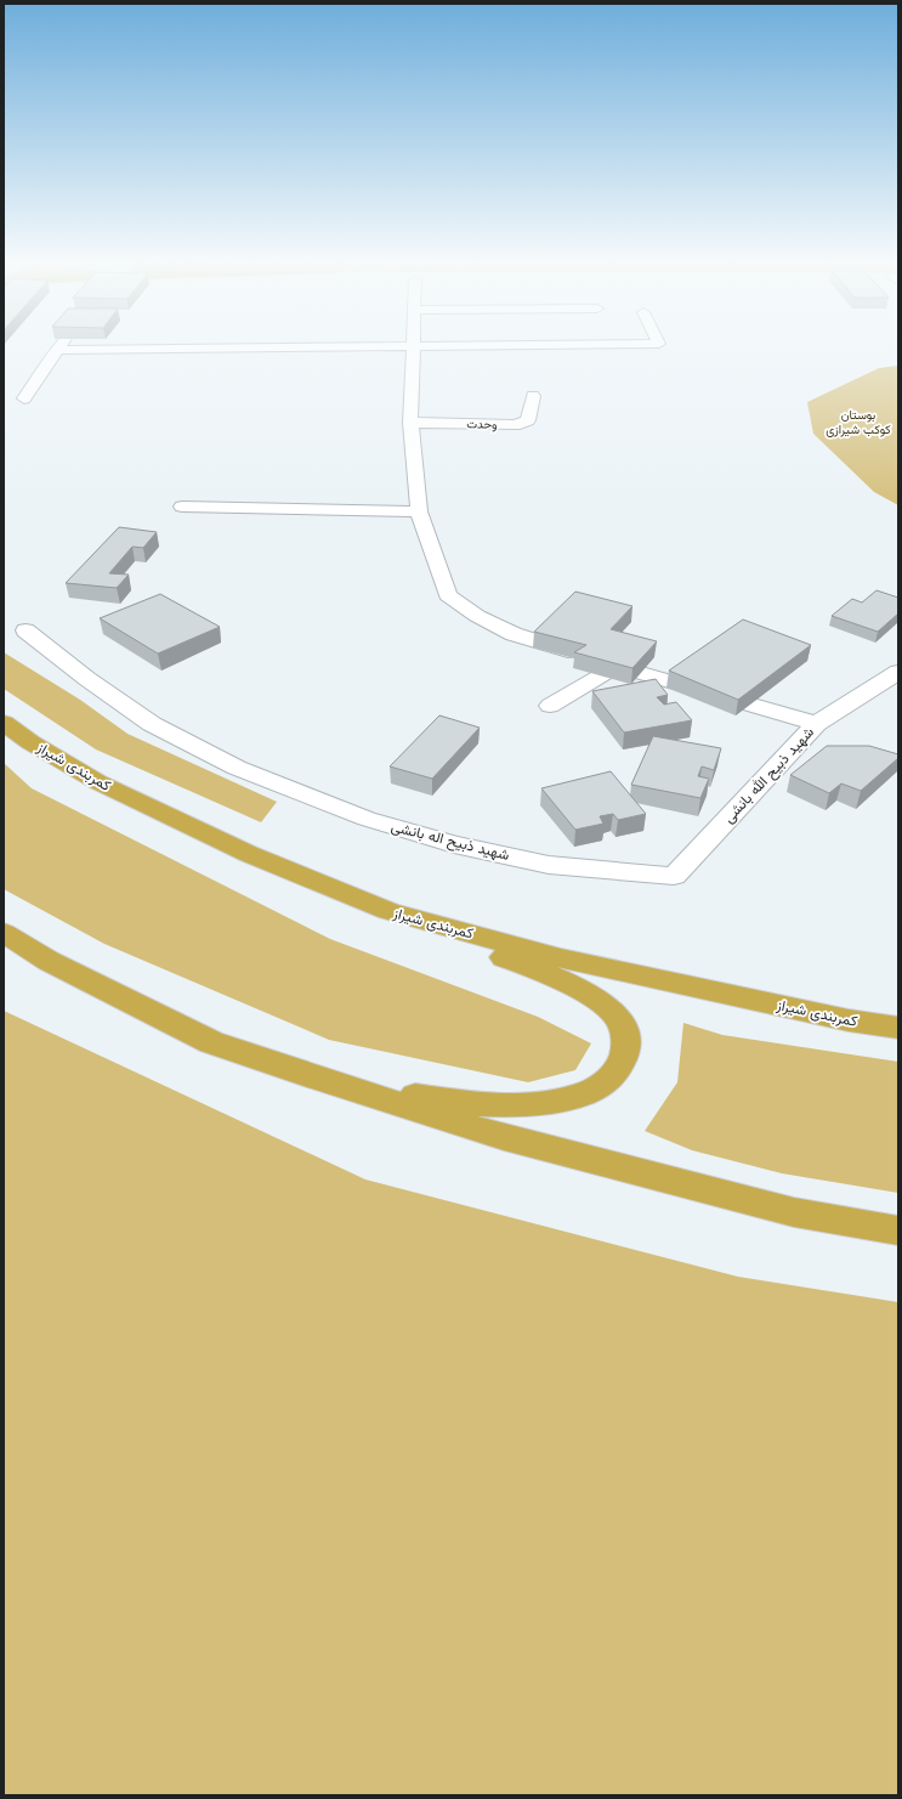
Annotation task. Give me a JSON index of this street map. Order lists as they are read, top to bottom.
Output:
{
  "streets": {
    "highway": ["کمربندی شیراز"],
    "street": ["وحدت", "شهید ذبیح الله بانشی", "شهید ذبیح اله بانشی"]
  },
  "crossings": [
    ["شهید ذبیح الله بانشی", "شهید ذبیح اله بانشی"]
  ],
  "parks": ["بوستان کوکب شیرازی"]
}
